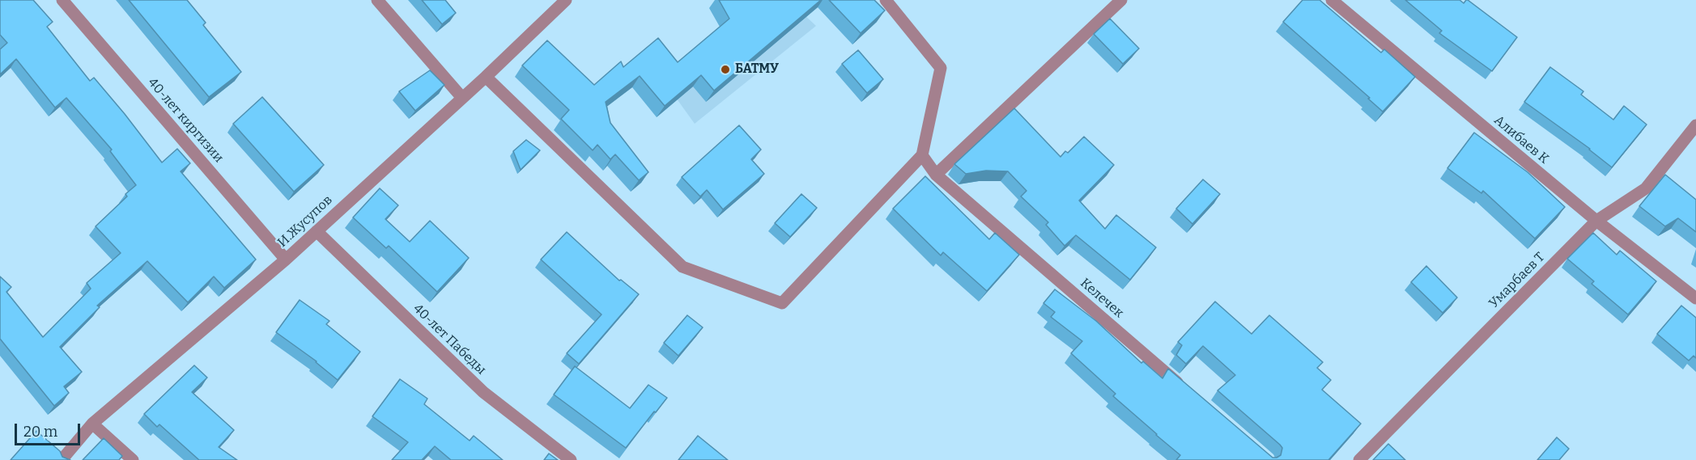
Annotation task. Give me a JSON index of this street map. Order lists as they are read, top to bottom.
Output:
{
  "streets": {
    "street": [
      "40-лет киргизии",
      "Алибаев К",
      "И.Жусупов",
      "Умарбаев Т",
      "Келечек",
      "40-лет Пабеды"
    ]
  },
  "crossings": [
    ["40-лет киргизии", "И.Жусупов"],
    ["Алибаев К", "Умарбаев Т"],
    ["И.Жусупов", "40-лет Пабеды"]
  ],
  "places": ["БАТМУ"],
  "scale_bar": "20 m"
}
